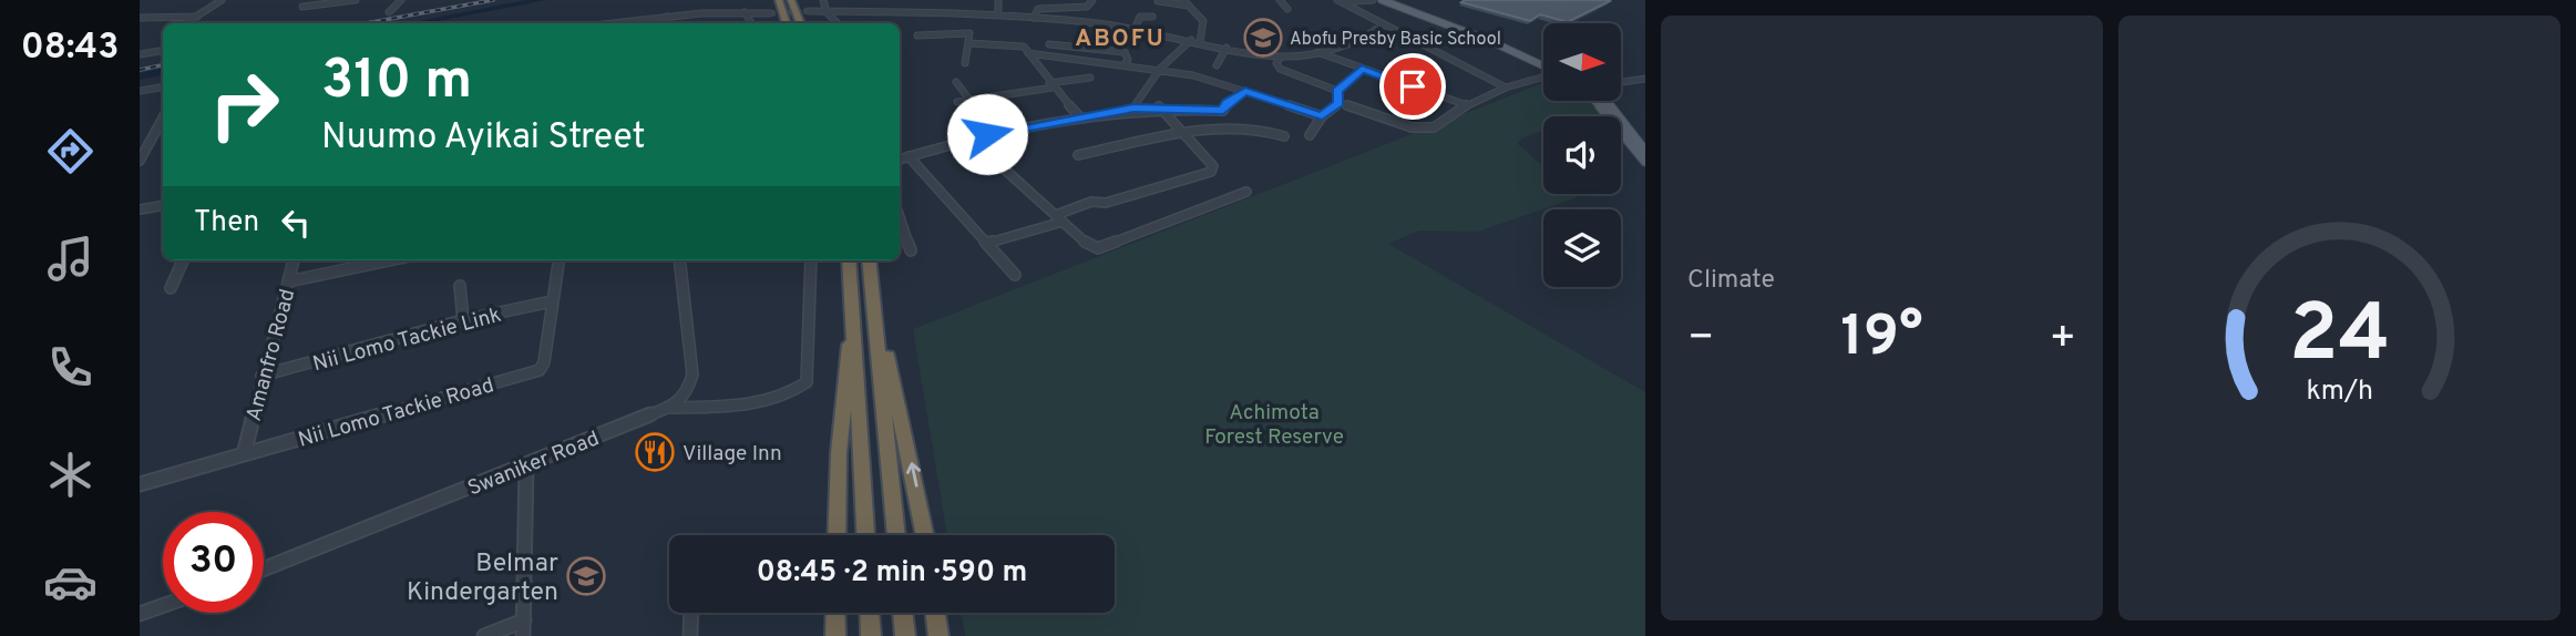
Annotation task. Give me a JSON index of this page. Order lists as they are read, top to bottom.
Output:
{
  "streets": {
    "street": [
      "Nii Lomo Tackie Link",
      "Amanfro Road",
      "Nii Lomo Tackie Road",
      "Swaniker Road"
    ]
  },
  "crossings": [
    ["Nii Lomo Tackie Link", "Amanfro Road"],
    ["Nii Lomo Tackie Link", "Nii Lomo Tackie Road"],
    ["Amanfro Road", "Nii Lomo Tackie Road"]
  ],
  "districts": ["ABOFU"],
  "parks": ["Achimota Forest Reserve"],
  "places": {
    "school or university": ["Abofu Presby Basic School", "Belmar Kindergarten"],
    "restaurant": ["Village Inn"]
  },
  "north": "right",
  "page": {
    "tabs": "08:43",
    "tile": "Climate",
    "turn": ["310 m", "Nuumo Ayikai Street"],
    "then": "Then",
    "heat": ["−", "19°", "+"],
    "limit": "30",
    "trip": "08:45 · 2 min · 590 m",
    "gauge": ["24", "km/h"]
  }
}
